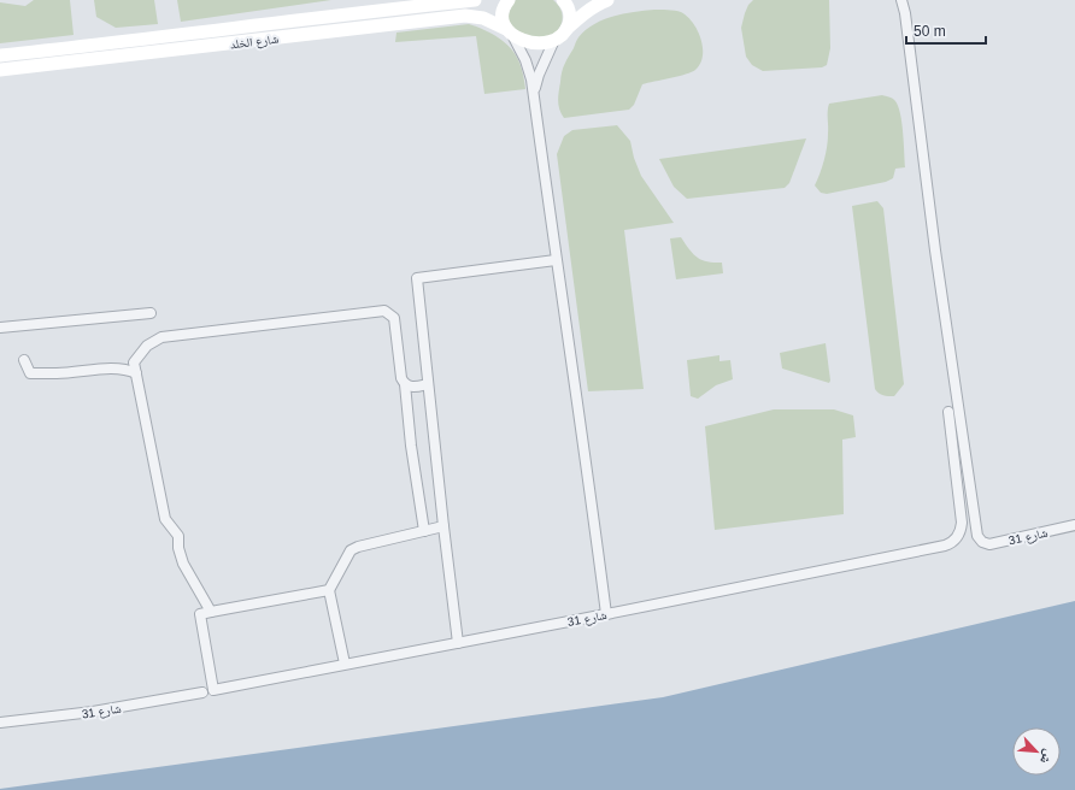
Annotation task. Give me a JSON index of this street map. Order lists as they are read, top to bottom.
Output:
{
  "streets": {
    "main road": ["شارع الخلد"],
    "street": ["شارع 31"]
  },
  "scale_bar": "50 m",
  "north": "bottom right"
}
